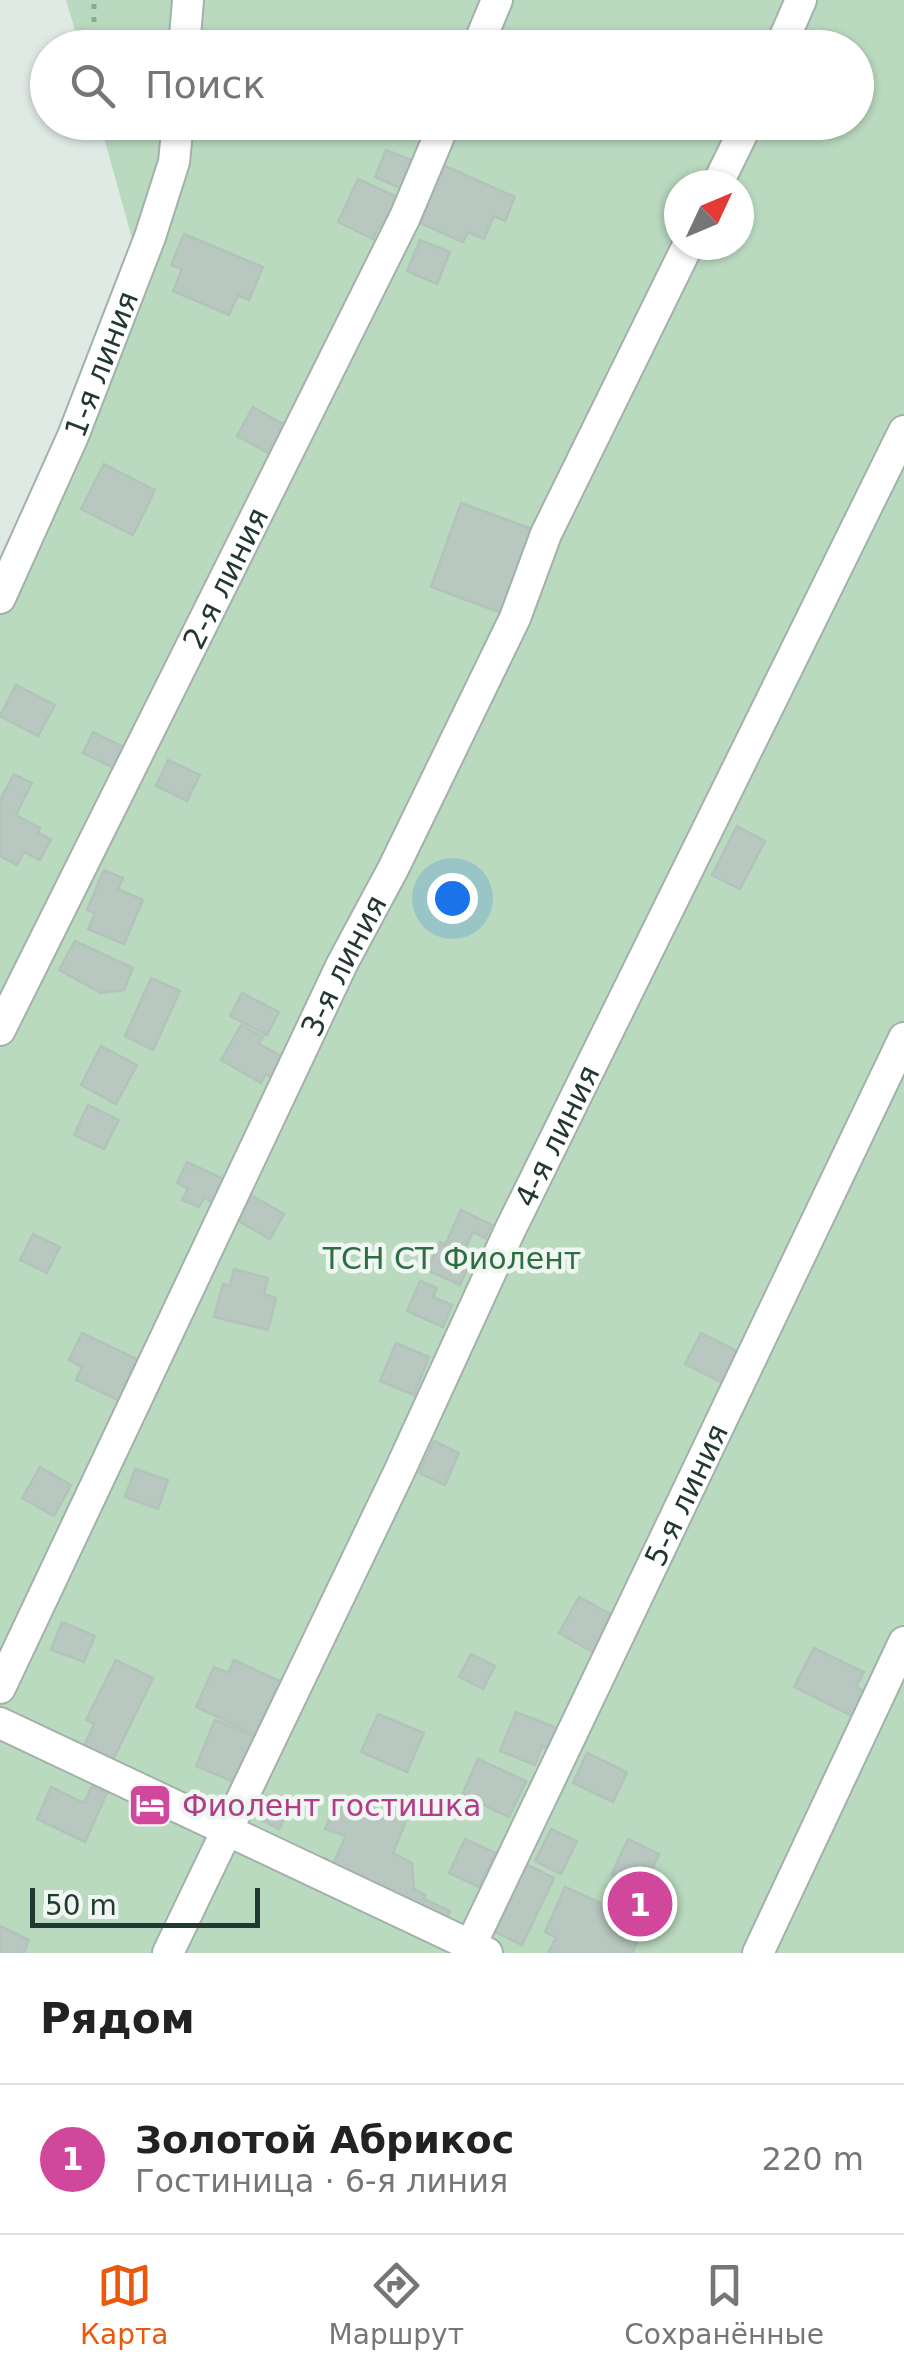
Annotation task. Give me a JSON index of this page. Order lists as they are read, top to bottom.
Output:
{
  "streets": {
    "street": [
      "1-я линия",
      "2-я линия",
      "3-я линия",
      "4-я линия",
      "5-я линия"
    ]
  },
  "parks": ["ТСН СТ Фиолент"],
  "places": {
    "hotel": ["Фиолент гостишка"]
  },
  "scale_bar": "50 m",
  "north": "top right",
  "page": {
    "search": "Поиск",
    "pins": "1",
    "scale": "50 m",
    "heading": "Рядом",
    "list": [
      {
        "mark": "1",
        "name": "Золотой Абрикос",
        "note": "Гостиница · 6-я линия",
        "value": "220 m"
      }
    ],
    "nav": ["Карта", "Маршрут", "Сохранённые"]
  }
}
